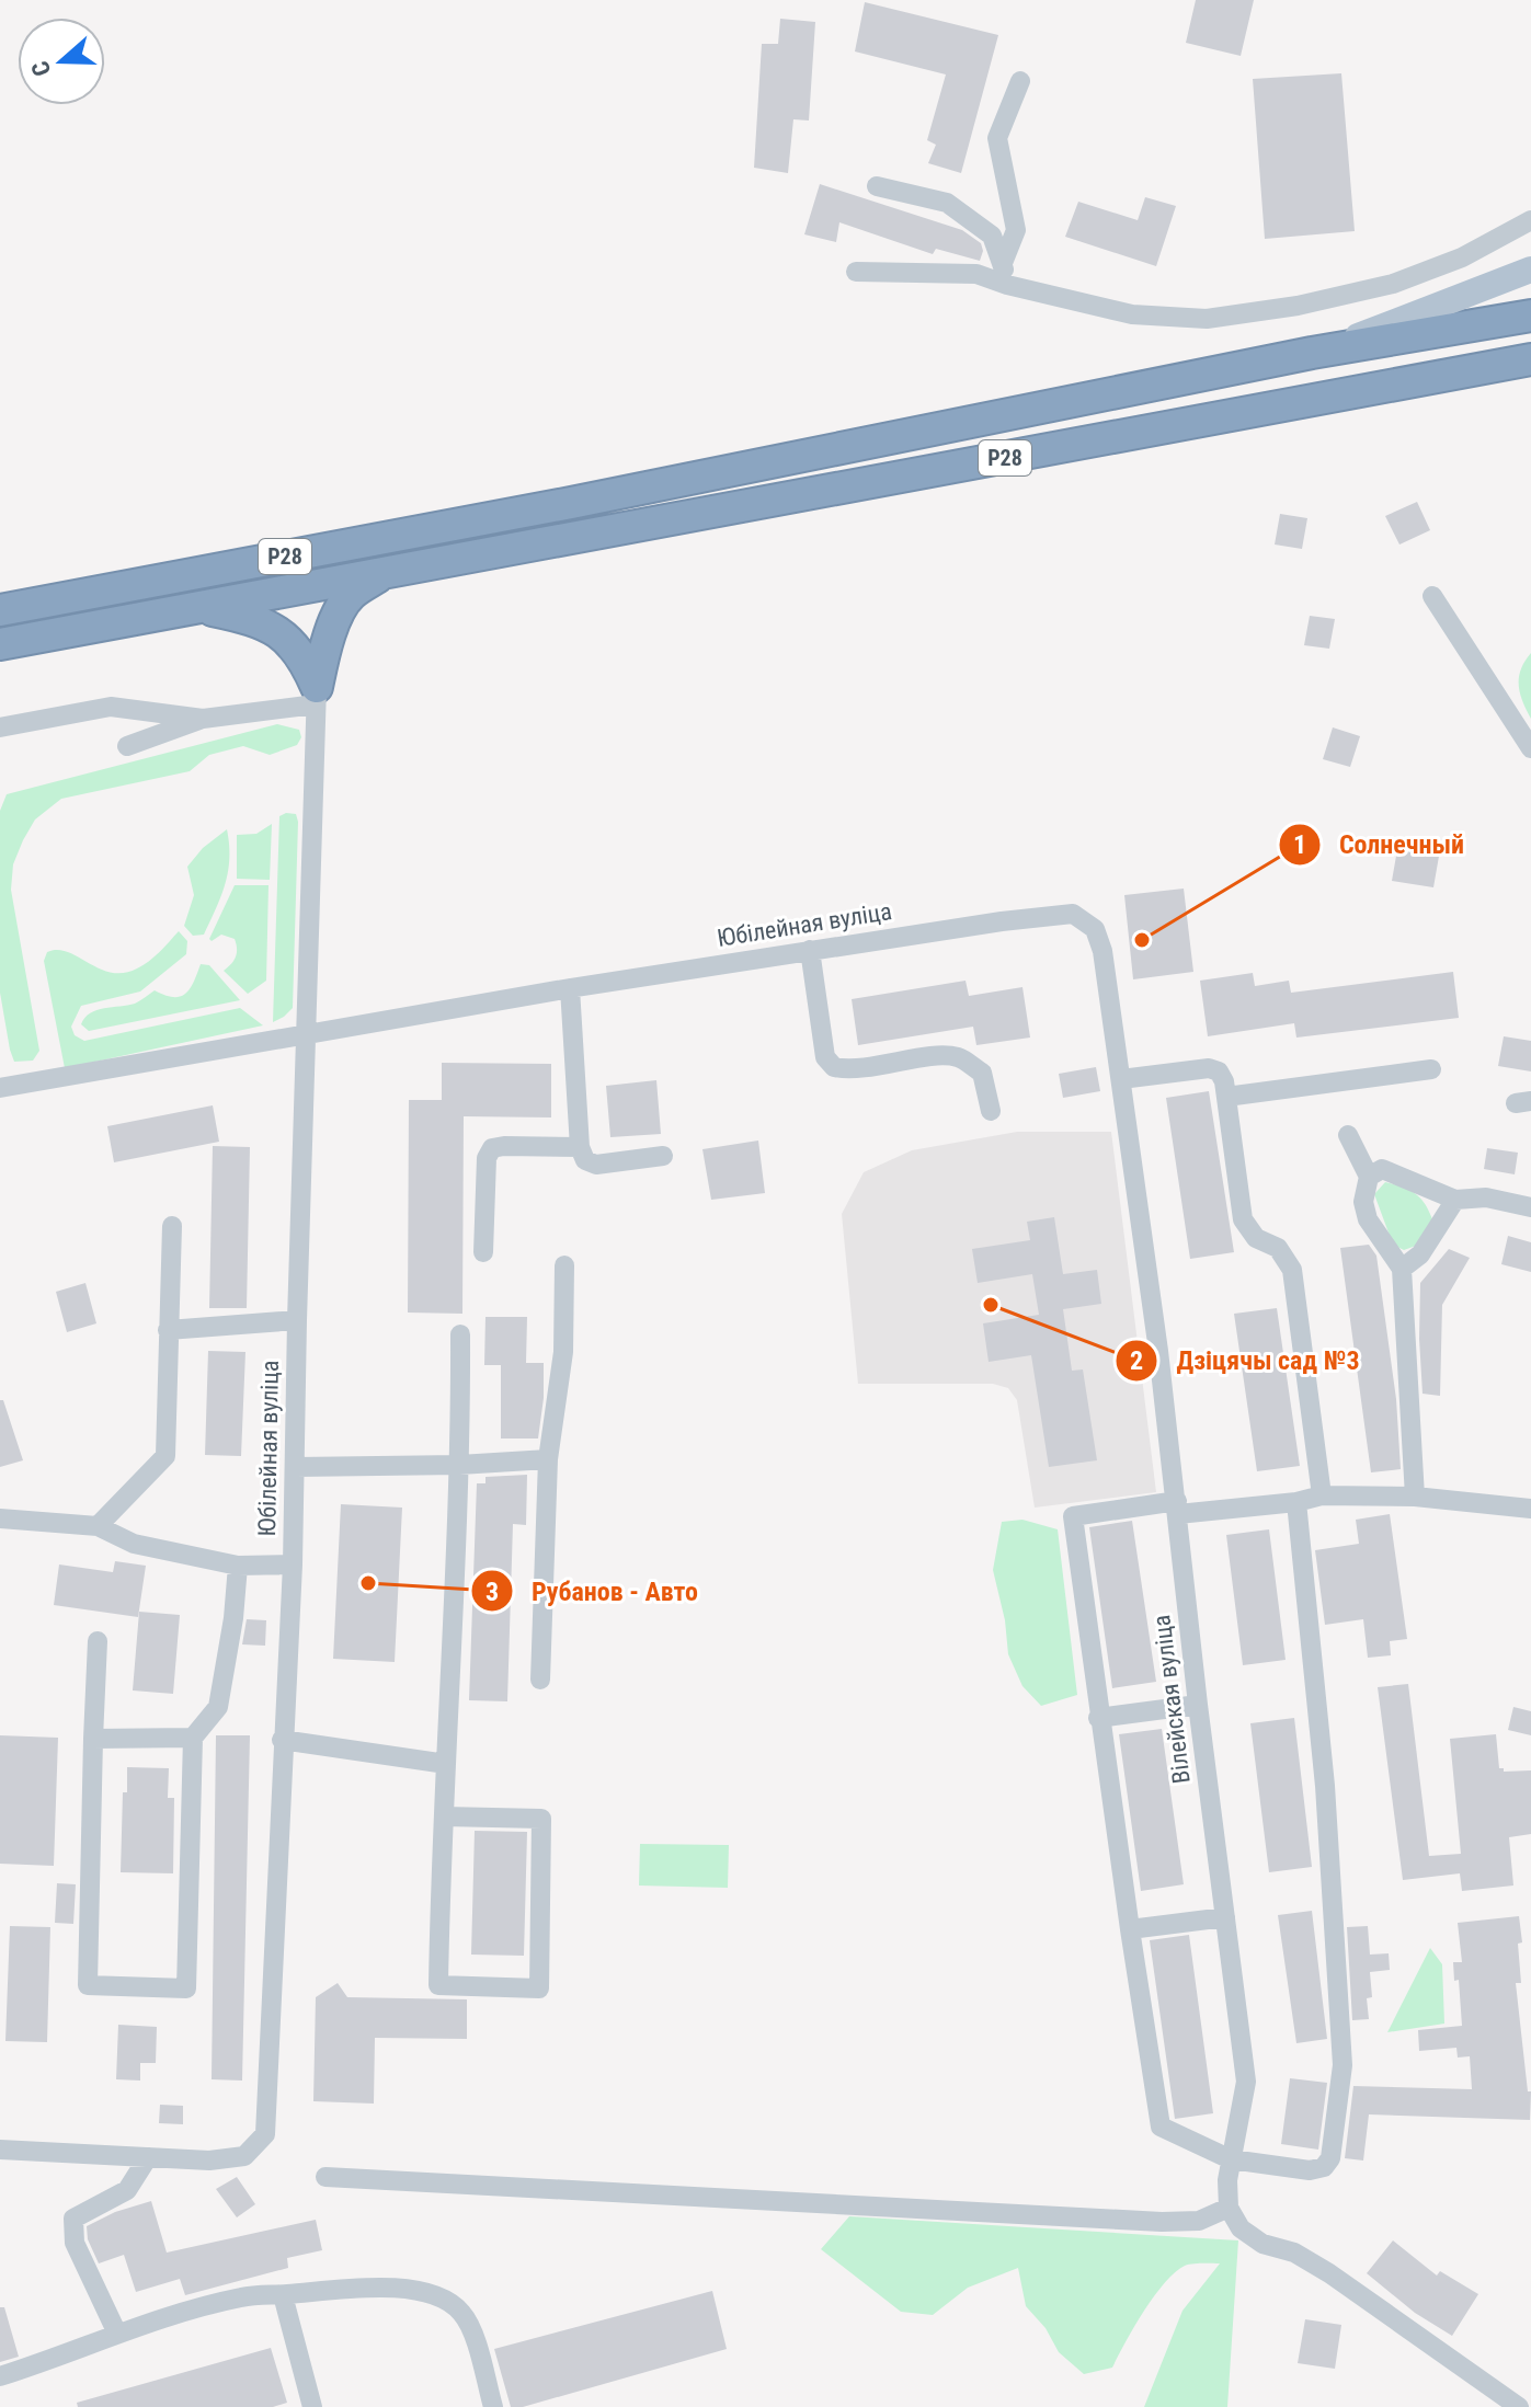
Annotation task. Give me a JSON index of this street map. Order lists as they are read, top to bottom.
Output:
{
  "streets": {
    "highway": ["Р28"],
    "street": ["Юбілейная вуліца", "Вілейская вуліца"]
  },
  "crossings": [
    ["Юбілейная вуліца", "Вілейская вуліца"]
  ],
  "places": ["Солнечный", "Дзіцячы сад №3", "Рубанов - Авто"],
  "north": "left"
}
